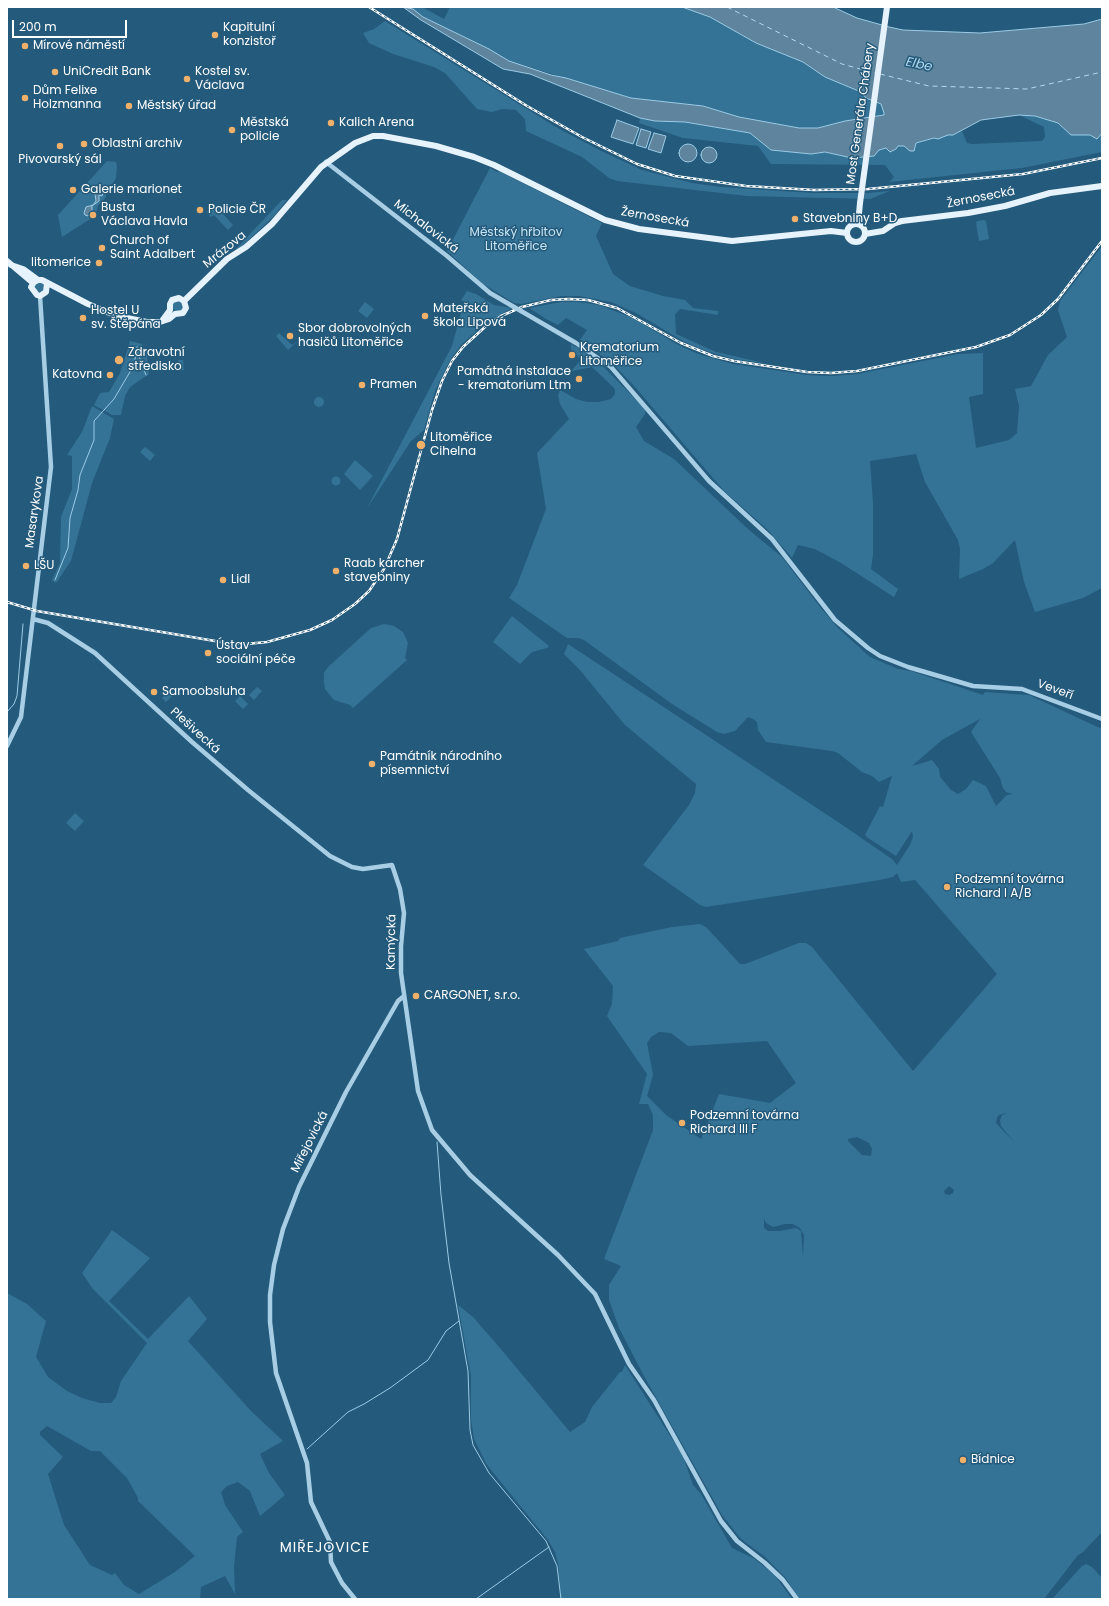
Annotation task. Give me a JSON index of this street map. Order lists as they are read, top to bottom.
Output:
{
  "streets": {
    "main road": ["Most Generála Chábery", "Žernosecká", "Mrázova"],
    "street": [
      "Michalovická",
      "Masarykova",
      "Veveří",
      "Plešivecká",
      "Kamýcká",
      "Miřejovická"
    ]
  },
  "crossings": [
    ["Most Generála Chábery", "Žernosecká"],
    ["Žernosecká", "Michalovická"],
    ["Žernosecká", "Mrázova"],
    ["Michalovická", "Mrázova"],
    ["Michalovická", "Veveří"],
    ["Masarykova", "Plešivecká"],
    ["Plešivecká", "Kamýcká"],
    ["Kamýcká", "Miřejovická"]
  ],
  "districts": ["MIŘEJOVICE"],
  "water": ["Elbe"],
  "parks": ["Městský hřbitov Litoměřice"],
  "places": [
    "Kapitulní konzistoř",
    "Mírové náměstí",
    "UniCredit Bank",
    "Kostel sv. Václava",
    "Dům Felixe Holzmanna",
    "Městský úřad",
    "Kalich Arena",
    "Městská policie",
    "Oblastní archiv",
    "Pivovarský sál",
    "Galerie marionet",
    "Policie ČR",
    "Busta Václava Havla",
    "Stavebniny B+D",
    "Church of Saint Adalbert",
    "litomerice",
    "Mateřská škola Lipová",
    "Hostel U sv. Štěpána",
    "Sbor dobrovolných hasičů Litoměřice",
    "Krematorium Litoměřice",
    "Zdravotní středisko",
    "Katovna",
    "Památná instalace - krematorium Ltm",
    "Pramen",
    "Litoměřice Cihelna",
    "LŠU",
    "Raab karcher stavebniny",
    "Lidl",
    "Ústav sociální péče",
    "Samoobsluha",
    "Památník národního písemnictví",
    "Podzemní továrna Richard I A/B",
    "CARGONET, s.r.o.",
    "Podzemní továrna Richard III F",
    "Bídnice"
  ],
  "scale_bar": "200 m"
}
